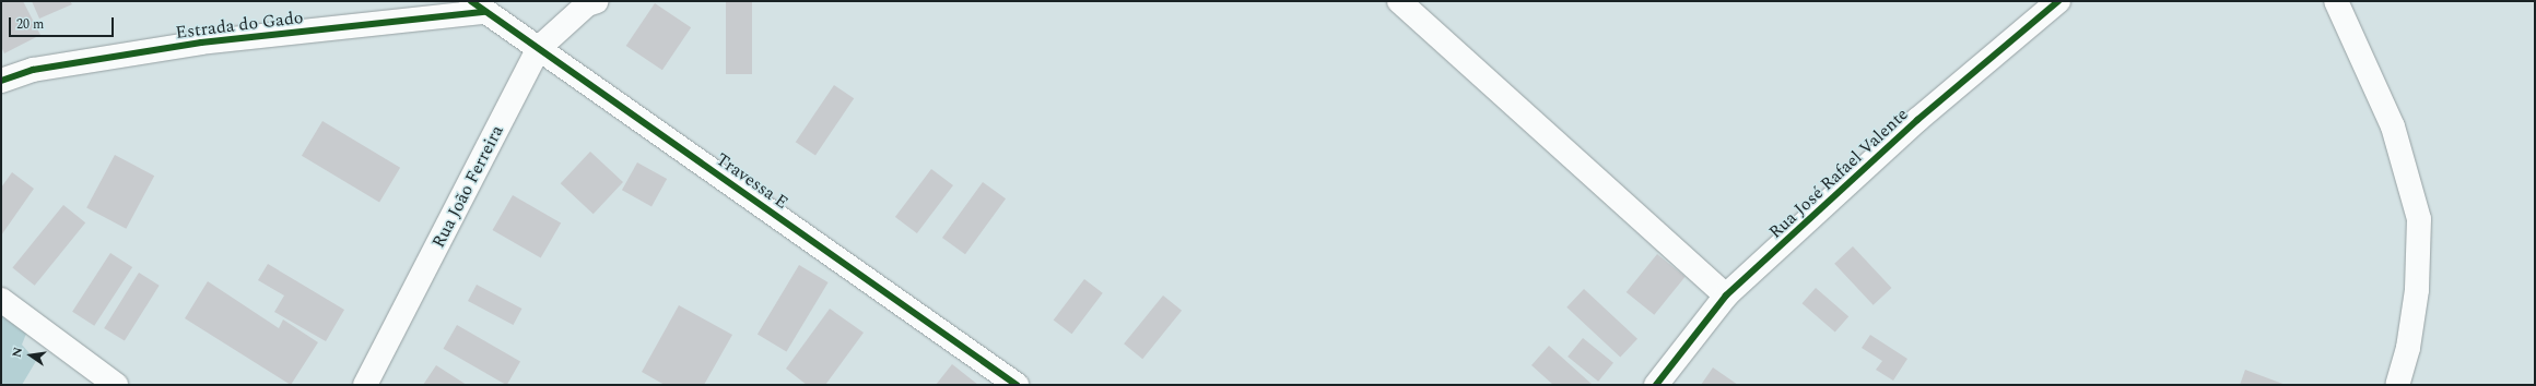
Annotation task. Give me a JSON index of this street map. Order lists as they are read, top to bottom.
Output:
{
  "streets": {
    "street": [
      "Estrada do Gado",
      "Rua José Rafael Valente",
      "Travessa E",
      "Rua João Ferreira"
    ]
  },
  "crossings": [
    ["Estrada do Gado", "Travessa E"],
    ["Travessa E", "Rua João Ferreira"]
  ],
  "scale_bar": "20 m",
  "north": "left"
}
